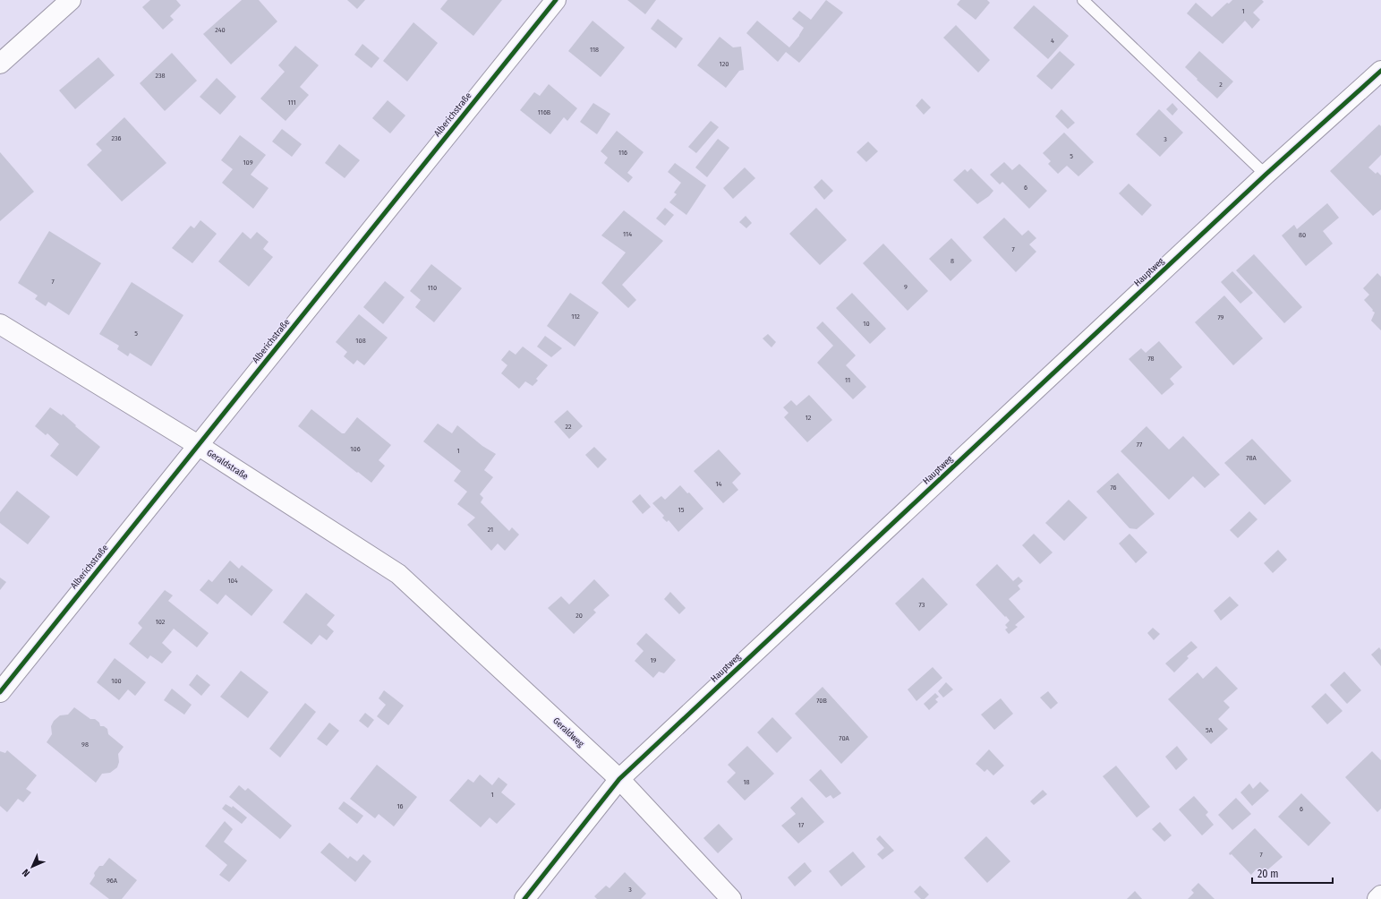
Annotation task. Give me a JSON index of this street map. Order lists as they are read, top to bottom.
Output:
{
  "streets": {
    "street": [
      "Alberichstraße",
      "Hauptweg",
      "Geraldstraße",
      "Geraldweg"
    ]
  },
  "crossings": [
    ["Alberichstraße", "Geraldstraße"],
    ["Hauptweg", "Geraldweg"],
    ["Geraldstraße", "Geraldweg"]
  ],
  "house_numbers": [
    "1",
    "240",
    "4",
    "118",
    "120",
    "238",
    "2",
    "111",
    "116B",
    "236",
    "3",
    "116",
    "5",
    "109",
    "6",
    "114",
    "80",
    "7",
    "8",
    "7",
    "9",
    "110",
    "112",
    "79",
    "10",
    "5",
    "108",
    "78",
    "11",
    "12",
    "22",
    "77",
    "106",
    "1",
    "78A",
    "14",
    "76",
    "15",
    "21",
    "104",
    "73",
    "20",
    "102",
    "19",
    "100",
    "70B",
    "5A",
    "70A",
    "98",
    "18",
    "1",
    "16",
    "6",
    "17",
    "7",
    "96A",
    "3"
  ],
  "scale_bar": "20 m",
  "north": "bottom left"
}
